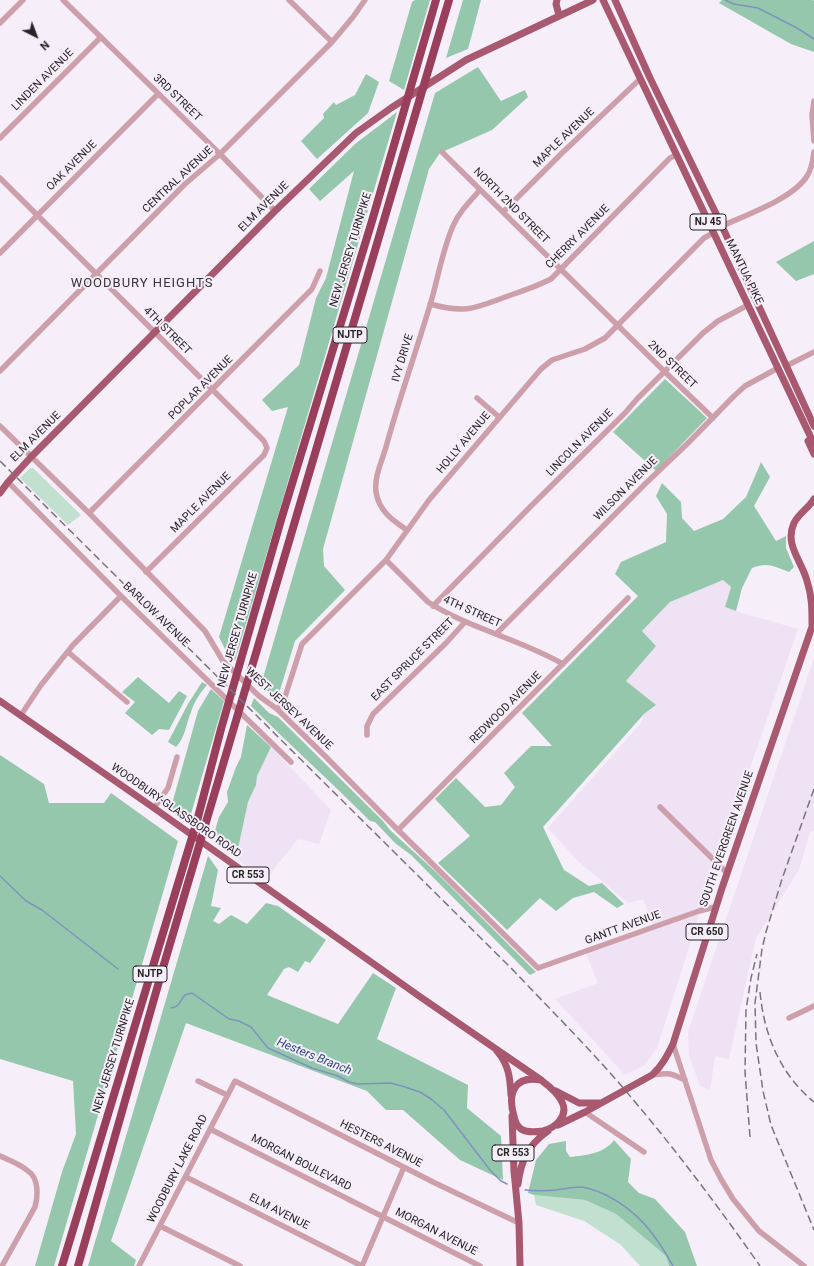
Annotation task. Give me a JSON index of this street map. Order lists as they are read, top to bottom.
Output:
{
  "streets": {
    "highway": ["NEW JERSEY TURNPIKE", "NJTP"],
    "main road": [
      "ELM AVENUE",
      "NJ 45",
      "MANTUA PIKE",
      "WOODBURY-GLASSBORO ROAD",
      "SOUTH EVERGREEN AVENUE",
      "CR 553",
      "CR 650"
    ],
    "street": [
      "LINDEN AVENUE",
      "3RD STREET",
      "MAPLE AVENUE",
      "OAK AVENUE",
      "CENTRAL AVENUE",
      "NORTH 2ND STREET",
      "CHERRY AVENUE",
      "4TH STREET",
      "IVY DRIVE",
      "2ND STREET",
      "POPLAR AVENUE",
      "HOLLY AVENUE",
      "LINCOLN AVENUE",
      "WILSON AVENUE",
      "BARLOW AVENUE",
      "EAST SPRUCE STREET",
      "REDWOOD AVENUE",
      "WEST JERSEY AVENUE",
      "GANTT AVENUE",
      "HESTERS AVENUE",
      "MORGAN BOULEVARD",
      "WOODBURY LAKE ROAD",
      "MORGAN AVENUE"
    ]
  },
  "crossings": [
    ["LINDEN AVENUE", "3RD STREET"],
    ["3RD STREET", "OAK AVENUE"],
    ["3RD STREET", "CENTRAL AVENUE"],
    ["3RD STREET", "ELM AVENUE"],
    ["MAPLE AVENUE", "NORTH 2ND STREET"],
    ["MAPLE AVENUE", "MANTUA PIKE"],
    ["MAPLE AVENUE", "4TH STREET"],
    ["MAPLE AVENUE", "WEST JERSEY AVENUE"],
    ["OAK AVENUE", "4TH STREET"],
    ["CENTRAL AVENUE", "4TH STREET"],
    ["NORTH 2ND STREET", "CHERRY AVENUE"],
    ["NORTH 2ND STREET", "IVY DRIVE"],
    ["NORTH 2ND STREET", "2ND STREET"],
    ["NORTH 2ND STREET", "HOLLY AVENUE"],
    ["ELM AVENUE", "4TH STREET"],
    ["ELM AVENUE", "BARLOW AVENUE"],
    ["ELM AVENUE", "WEST JERSEY AVENUE"],
    ["ELM AVENUE", "WOODBURY LAKE ROAD"],
    ["CHERRY AVENUE", "MANTUA PIKE"],
    ["CHERRY AVENUE", "IVY DRIVE"],
    ["MANTUA PIKE", "HOLLY AVENUE"],
    ["MANTUA PIKE", "LINCOLN AVENUE"],
    ["MANTUA PIKE", "WILSON AVENUE"],
    ["4TH STREET", "POPLAR AVENUE"],
    ["4TH STREET", "HOLLY AVENUE"],
    ["4TH STREET", "LINCOLN AVENUE"],
    ["4TH STREET", "WILSON AVENUE"],
    ["4TH STREET", "EAST SPRUCE STREET"],
    ["4TH STREET", "REDWOOD AVENUE"],
    ["IVY DRIVE", "HOLLY AVENUE"],
    ["2ND STREET", "HOLLY AVENUE"],
    ["2ND STREET", "LINCOLN AVENUE"],
    ["2ND STREET", "WILSON AVENUE"],
    ["POPLAR AVENUE", "WEST JERSEY AVENUE"],
    ["HOLLY AVENUE", "WEST JERSEY AVENUE"],
    ["REDWOOD AVENUE", "WEST JERSEY AVENUE"],
    ["WEST JERSEY AVENUE", "GANTT AVENUE"],
    ["WOODBURY-GLASSBORO ROAD", "SOUTH EVERGREEN AVENUE"],
    ["SOUTH EVERGREEN AVENUE", "GANTT AVENUE"],
    ["SOUTH EVERGREEN AVENUE", "HESTERS AVENUE"],
    ["HESTERS AVENUE", "WOODBURY LAKE ROAD"],
    ["MORGAN BOULEVARD", "WOODBURY LAKE ROAD"],
    ["MORGAN BOULEVARD", "MORGAN AVENUE"]
  ],
  "districts": ["WOODBURY HEIGHTS"],
  "water": ["Hesters Branch"],
  "north": "bottom right"
}
